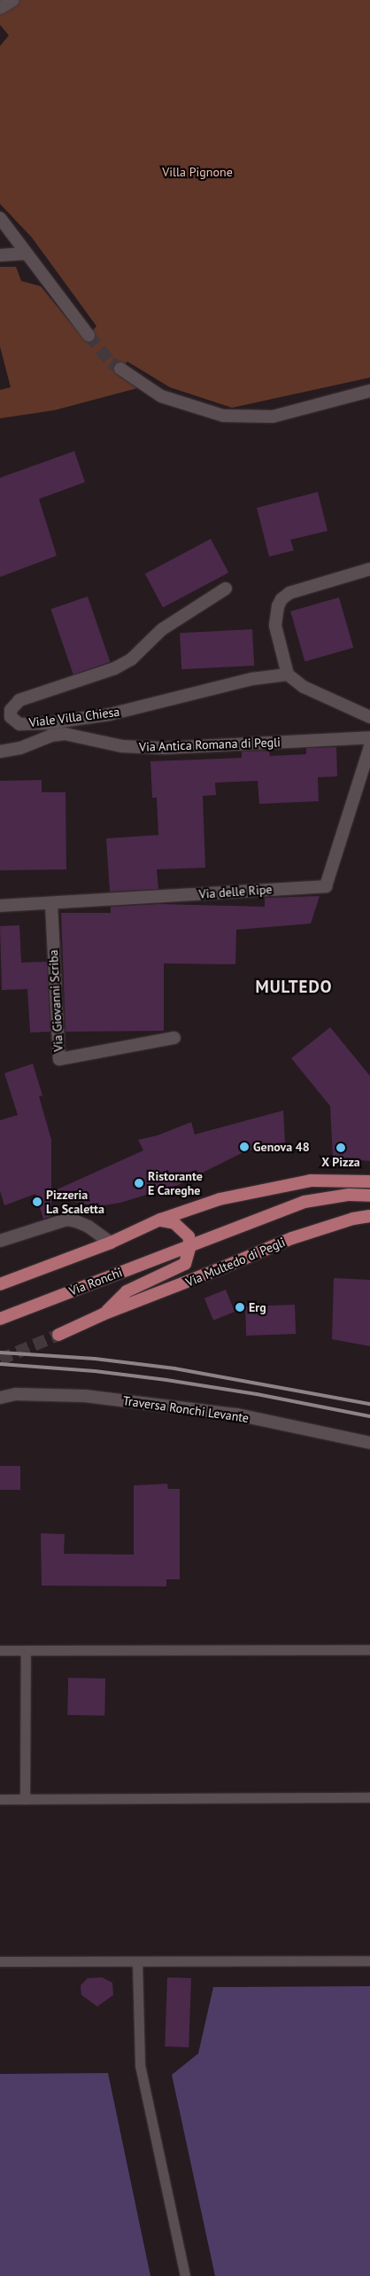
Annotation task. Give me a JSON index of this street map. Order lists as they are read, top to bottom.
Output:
{
  "streets": {
    "main road": ["Via Multedo di Pegli", "Via Ronchi"],
    "street": [
      "Viale Villa Chiesa",
      "Via Antica Romana di Pegli",
      "Via delle Ripe",
      "Via Giovanni Scriba",
      "Traversa Ronchi Levante"
    ]
  },
  "crossings": [
    ["Via delle Ripe", "Via Giovanni Scriba"],
    ["Via Multedo di Pegli", "Via Ronchi"]
  ],
  "districts": ["MULTEDO"],
  "parks": ["Villa Pignone"],
  "places": [
    "Genova 48",
    "X Pizza",
    "Ristorante E Careghe",
    "Pizzeria La Scaletta",
    "Erg"
  ]
}
